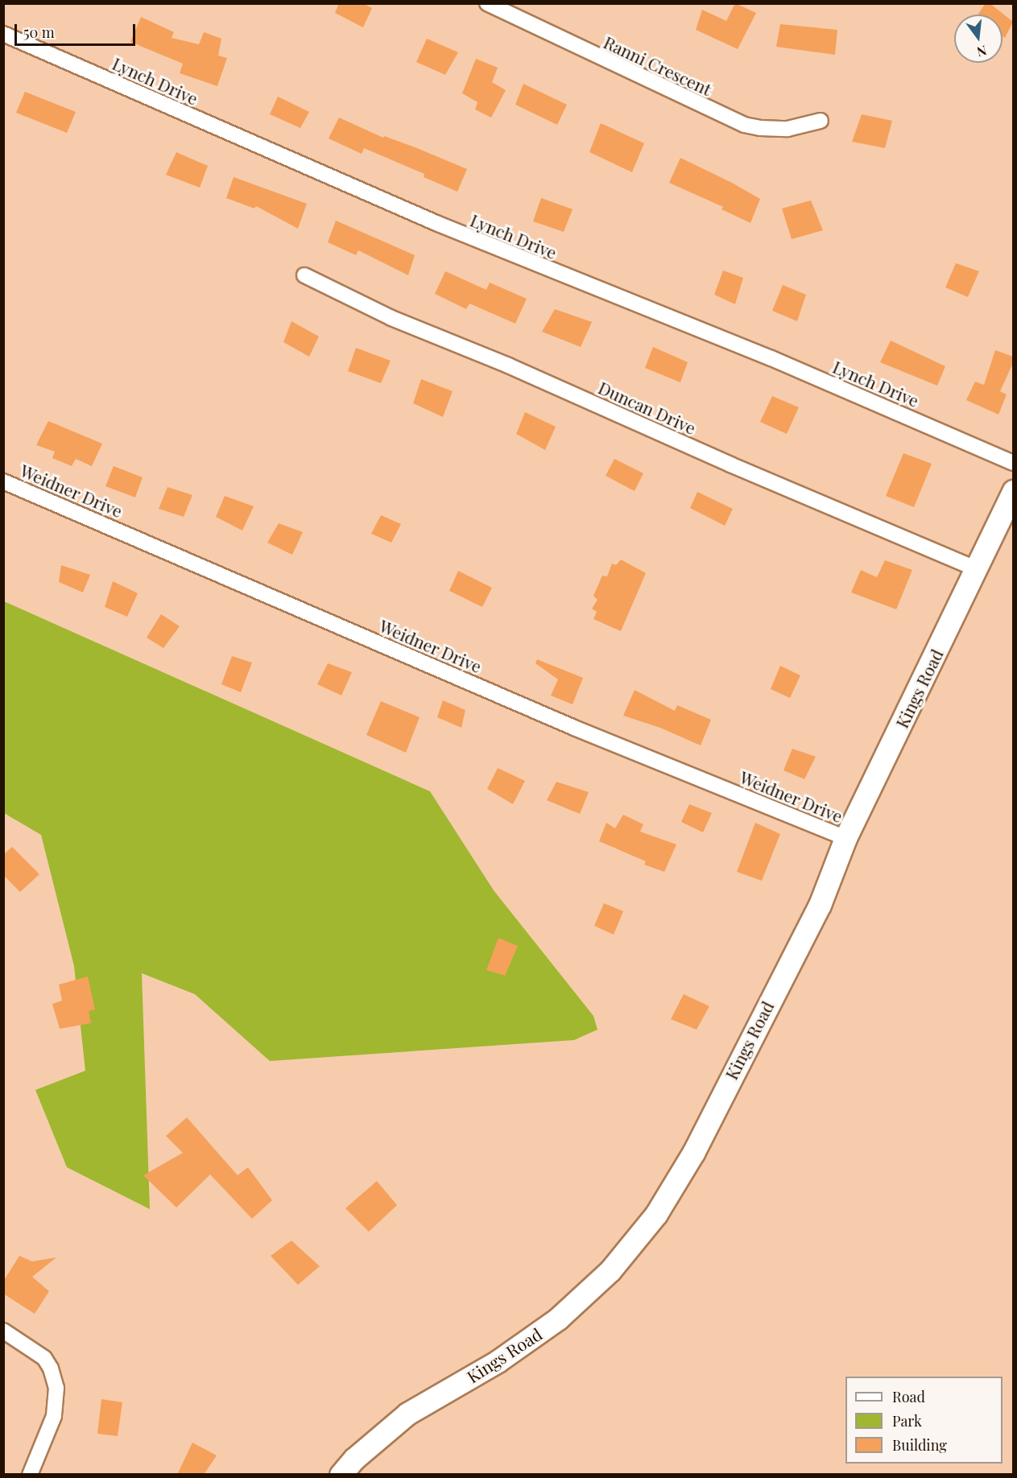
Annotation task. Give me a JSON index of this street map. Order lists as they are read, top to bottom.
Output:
{
  "streets": {
    "main road": ["Kings Road"],
    "street": [
      "Ranni Crescent",
      "Lynch Drive",
      "Duncan Drive",
      "Weidner Drive"
    ]
  },
  "crossings": [
    ["Duncan Drive", "Kings Road"],
    ["Weidner Drive", "Kings Road"]
  ],
  "legend": ["Road", "Park", "Building"],
  "scale_bar": "50 m",
  "north": "bottom"
}
